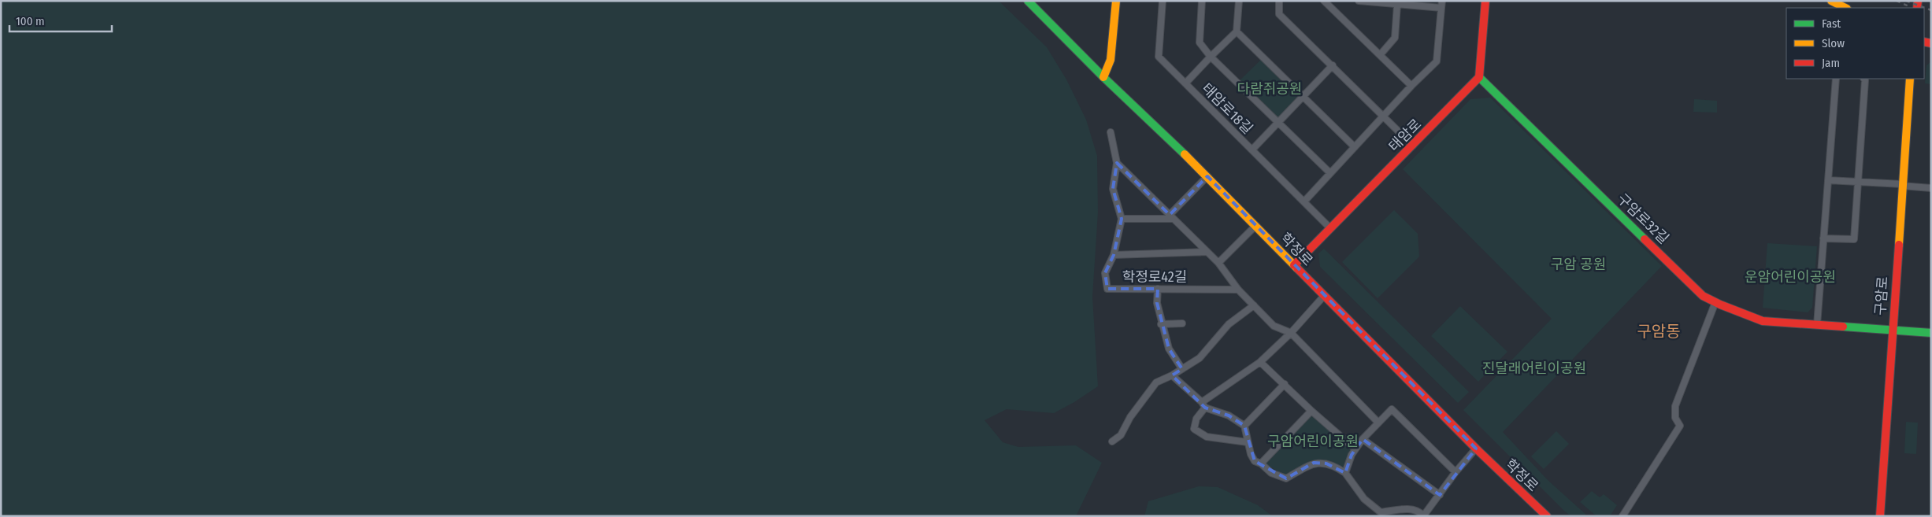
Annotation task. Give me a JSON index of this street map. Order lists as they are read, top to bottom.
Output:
{
  "streets": {
    "main road": [
      "태암로",
      "구암로32길",
      "학정로",
      "구암로"
    ],
    "street": ["태암로18길", "학정로42길"]
  },
  "crossings": [
    ["태암로18길", "태암로"],
    ["태암로", "구암로32길"],
    ["태암로", "학정로"],
    ["구암로32길", "구암로"]
  ],
  "districts": ["구암동"],
  "parks": [
    "다람쥐공원",
    "구암 공원",
    "운암어린이공원",
    "진달래어린이공원",
    "구암어린이공원"
  ],
  "legend": ["Fast", "Slow", "Jam"],
  "scale_bar": "100 m"
}
